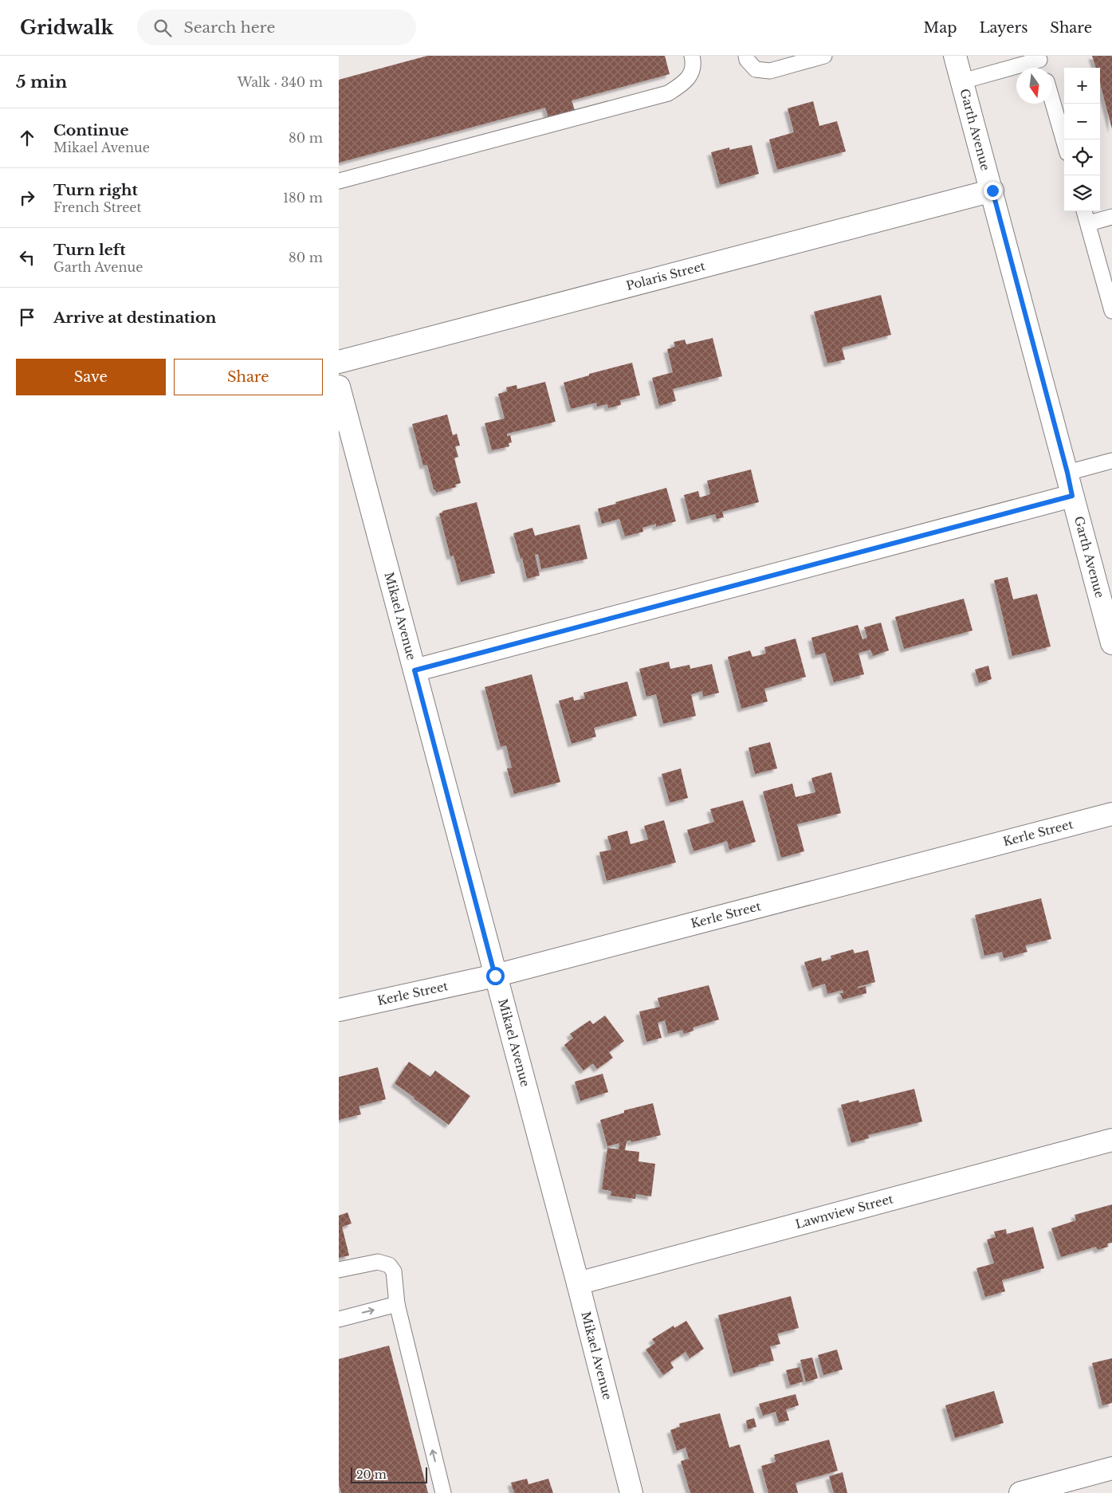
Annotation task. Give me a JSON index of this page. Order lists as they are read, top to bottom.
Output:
{
  "streets": {
    "street": [
      "Garth Avenue",
      "Polaris Street",
      "Mikael Avenue",
      "Kerle Street",
      "Lawnview Street"
    ]
  },
  "crossings": [
    ["Garth Avenue", "Polaris Street"],
    ["Mikael Avenue", "Kerle Street"],
    ["Mikael Avenue", "Lawnview Street"]
  ],
  "scale_bar": "20 m",
  "north": "bottom",
  "page": {
    "header": "Gridwalk",
    "search": "Search here",
    "nav": ["Map", "Layers", "Share"],
    "heading": ["5 min", "Walk · 340 m"],
    "map_buttons": ["+", "−"],
    "list": [
      ["Continue", "Mikael Avenue", "80 m"],
      ["Turn right", "French Street", "180 m"],
      ["Turn left", "Garth Avenue", "80 m"],
      "Arrive at destination"
    ],
    "buttons": ["Save", "Share"],
    "scale": "20 m"
  }
}
